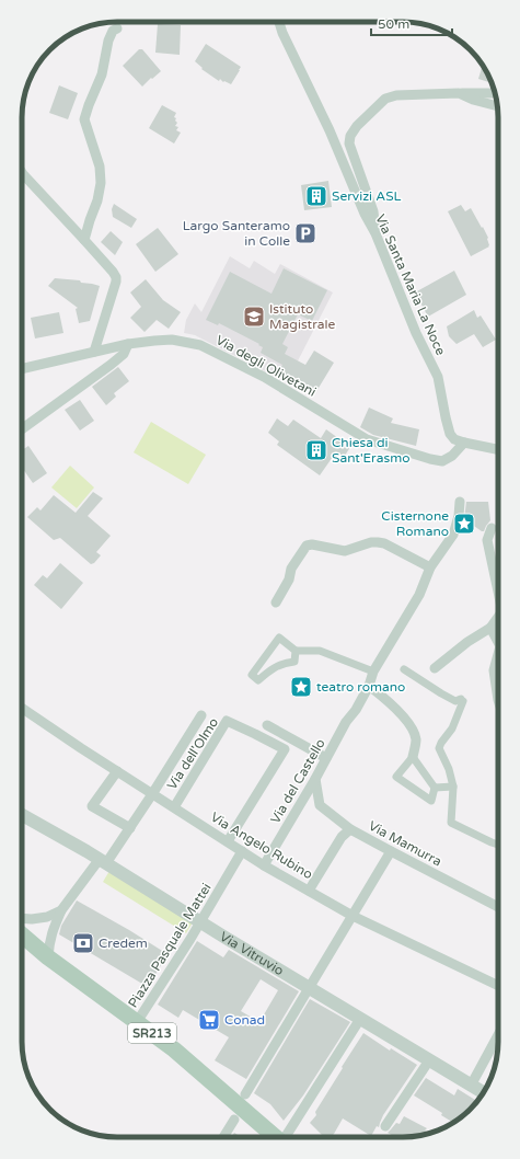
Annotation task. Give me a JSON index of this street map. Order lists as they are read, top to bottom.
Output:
{
  "streets": {
    "main road": ["SR213"],
    "street": [
      "Via Santa Maria La Noce",
      "Via degli Olivetani",
      "Via dell'Olmo",
      "Via del Castello",
      "Via Mamurra",
      "Via Angelo Rubino",
      "Piazza Pasquale Mattei",
      "Via Vitruvio"
    ]
  },
  "crossings": [
    ["Via Santa Maria La Noce", "Via degli Olivetani"],
    ["Via dell'Olmo", "Via Angelo Rubino"],
    ["Via del Castello", "Via Mamurra"],
    ["Via del Castello", "Via Angelo Rubino"],
    ["Via Angelo Rubino", "Piazza Pasquale Mattei"],
    ["Piazza Pasquale Mattei", "Via Vitruvio"],
    ["Piazza Pasquale Mattei", "SR213"]
  ],
  "places": {
    "building": ["Servizi ASL", "Chiesa di Sant'Erasmo"],
    "parking": ["Largo Santeramo in Colle"],
    "school or university": ["Istituto Magistrale"],
    "place": ["Cisternone Romano", "teatro romano"],
    "bank": ["Credem"],
    "supermarket": ["Conad"]
  },
  "scale_bar": "50 m"
}
